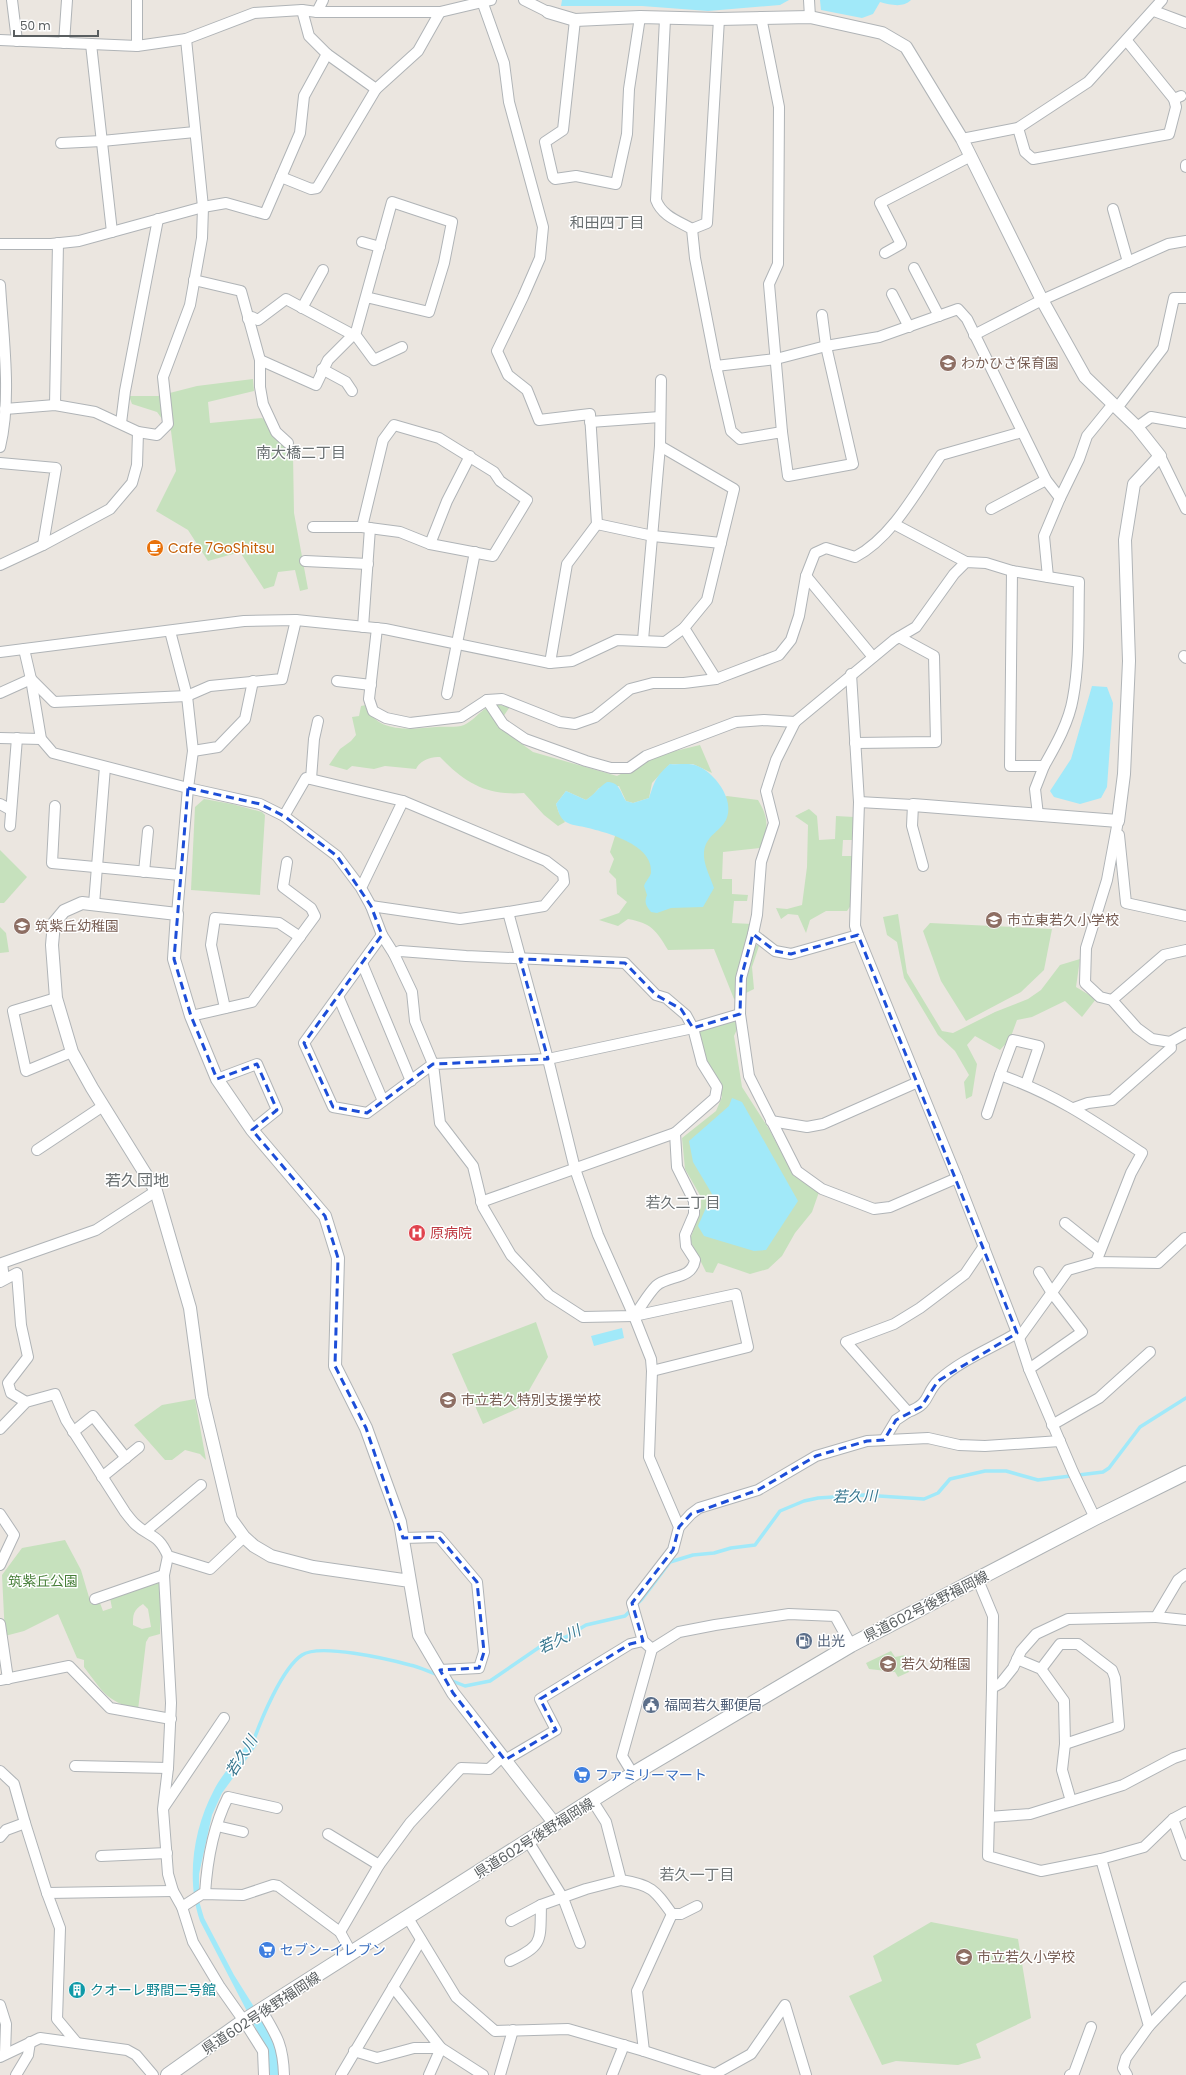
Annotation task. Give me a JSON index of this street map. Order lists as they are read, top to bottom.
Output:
{
  "streets": {
    "main road": ["県道602号後野福岡線"]
  },
  "districts": [
    "和田四丁目",
    "南大橋二丁目",
    "若久団地",
    "若久二丁目",
    "若久一丁目"
  ],
  "water": ["若久川"],
  "parks": ["筑紫丘公園"],
  "places": {
    "school or university": [
      "わかひさ保育園",
      "市立東若久小学校",
      "筑紫丘幼稚園",
      "市立若久特別支援学校",
      "若久幼稚園",
      "市立若久小学校"
    ],
    "cafe": ["Cafe 7GoShitsu"],
    "hospital": ["原病院"],
    "fuel station": ["出光"],
    "public building": ["福岡若久郵便局"],
    "supermarket": ["ファミリーマート", "セブン-イレブン"],
    "building": ["クオーレ野間二号館"]
  },
  "scale_bar": "50 m"
}
